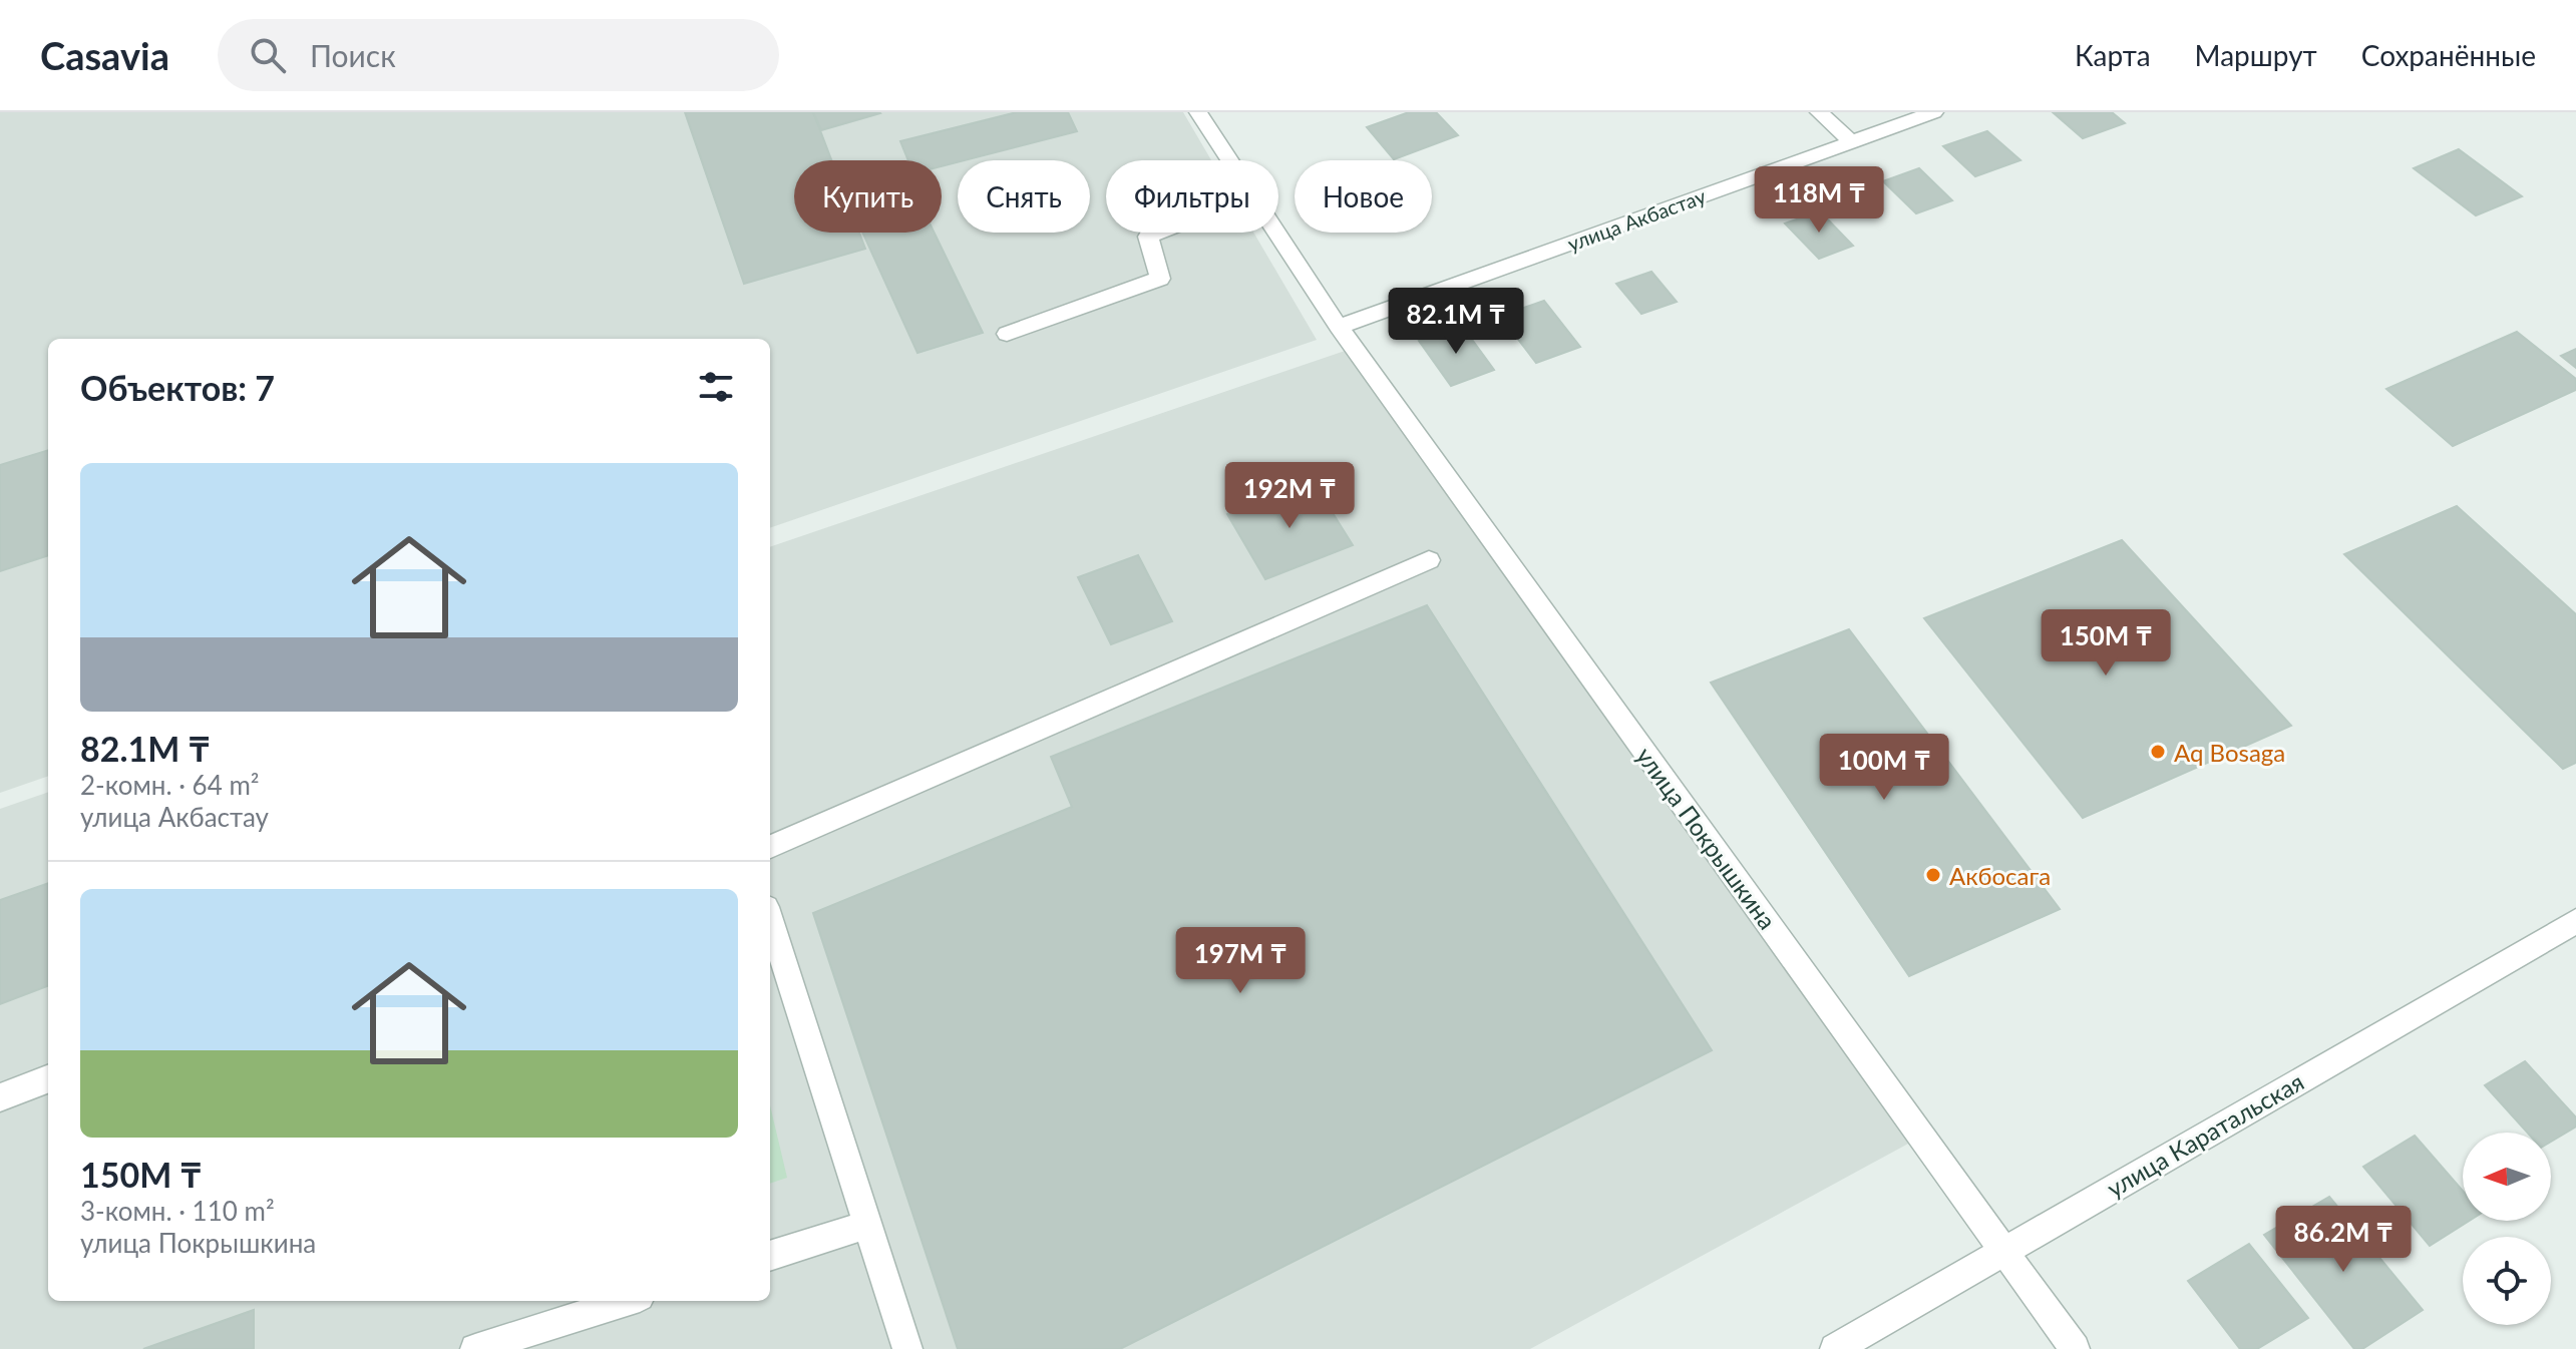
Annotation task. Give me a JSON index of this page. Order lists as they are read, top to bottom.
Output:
{
  "streets": {
    "street": ["улица Акбастау", "улица Покрышкина", "улица Каратальская"]
  },
  "crossings": [
    ["улица Акбастау", "улица Покрышкина"],
    ["улица Покрышкина", "улица Каратальская"]
  ],
  "places": ["Aq Bosaga", "Акбосага"],
  "north": "left",
  "page": {
    "header": "Casavia",
    "search": "Поиск",
    "nav": ["Карта", "Маршрут", "Сохранённые"],
    "chip": [
      "Купить",
      "Снять",
      "Фильтры",
      "Новое"
    ],
    "price": [
      "118M ₸",
      "82.1M ₸",
      "192M ₸",
      "150M ₸",
      "100M ₸",
      "197M ₸",
      "86.2M ₸"
    ],
    "heading": "Объектов: 7",
    "list": [
      {
        "name": "82.1M ₸",
        "note": "2-комн. · 64 m² · улица Акбастау"
      },
      {
        "name": "150M ₸",
        "note": "3-комн. · 110 m² · улица Покрышкина"
      }
    ]
  }
}
